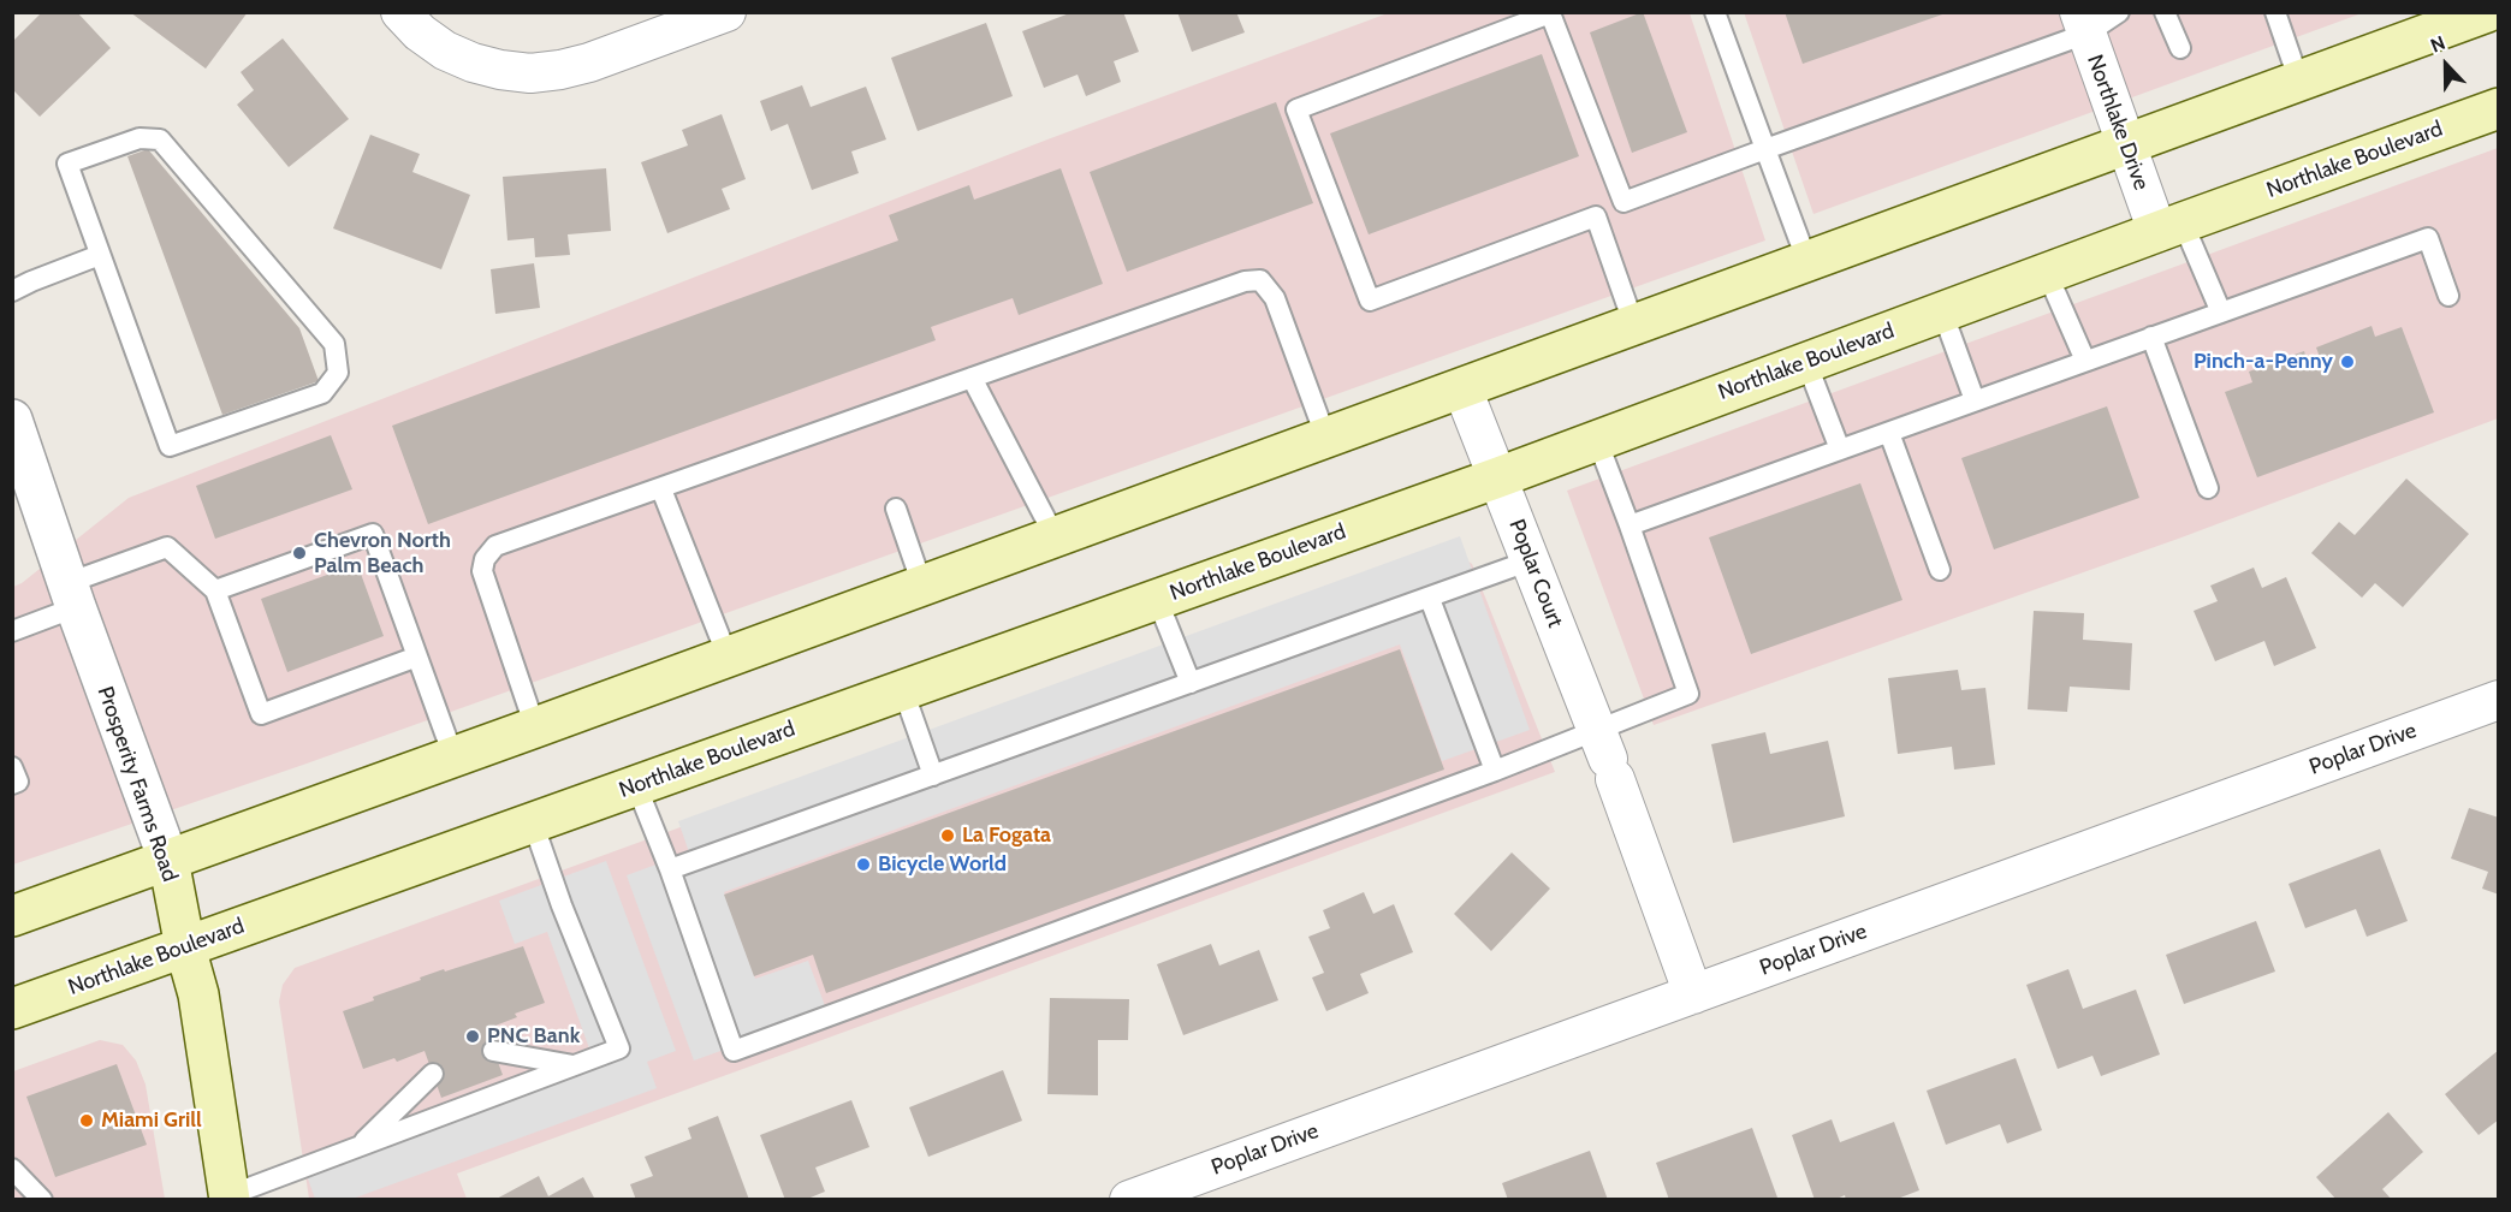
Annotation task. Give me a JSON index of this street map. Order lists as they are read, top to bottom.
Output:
{
  "streets": {
    "main road": ["Northlake Boulevard", "Prosperity Farms Road"],
    "street": ["Northlake Drive", "Poplar Court", "Poplar Drive"]
  },
  "crossings": [
    ["Northlake Drive", "Northlake Boulevard"],
    ["Northlake Boulevard", "Poplar Court"],
    ["Northlake Boulevard", "Prosperity Farms Road"],
    ["Poplar Court", "Poplar Drive"]
  ],
  "places": [
    "Pinch-a-Penny",
    "Chevron North Palm Beach",
    "La Fogata",
    "Bicycle World",
    "PNC Bank",
    "Miami Grill"
  ],
  "north": "top"
}
